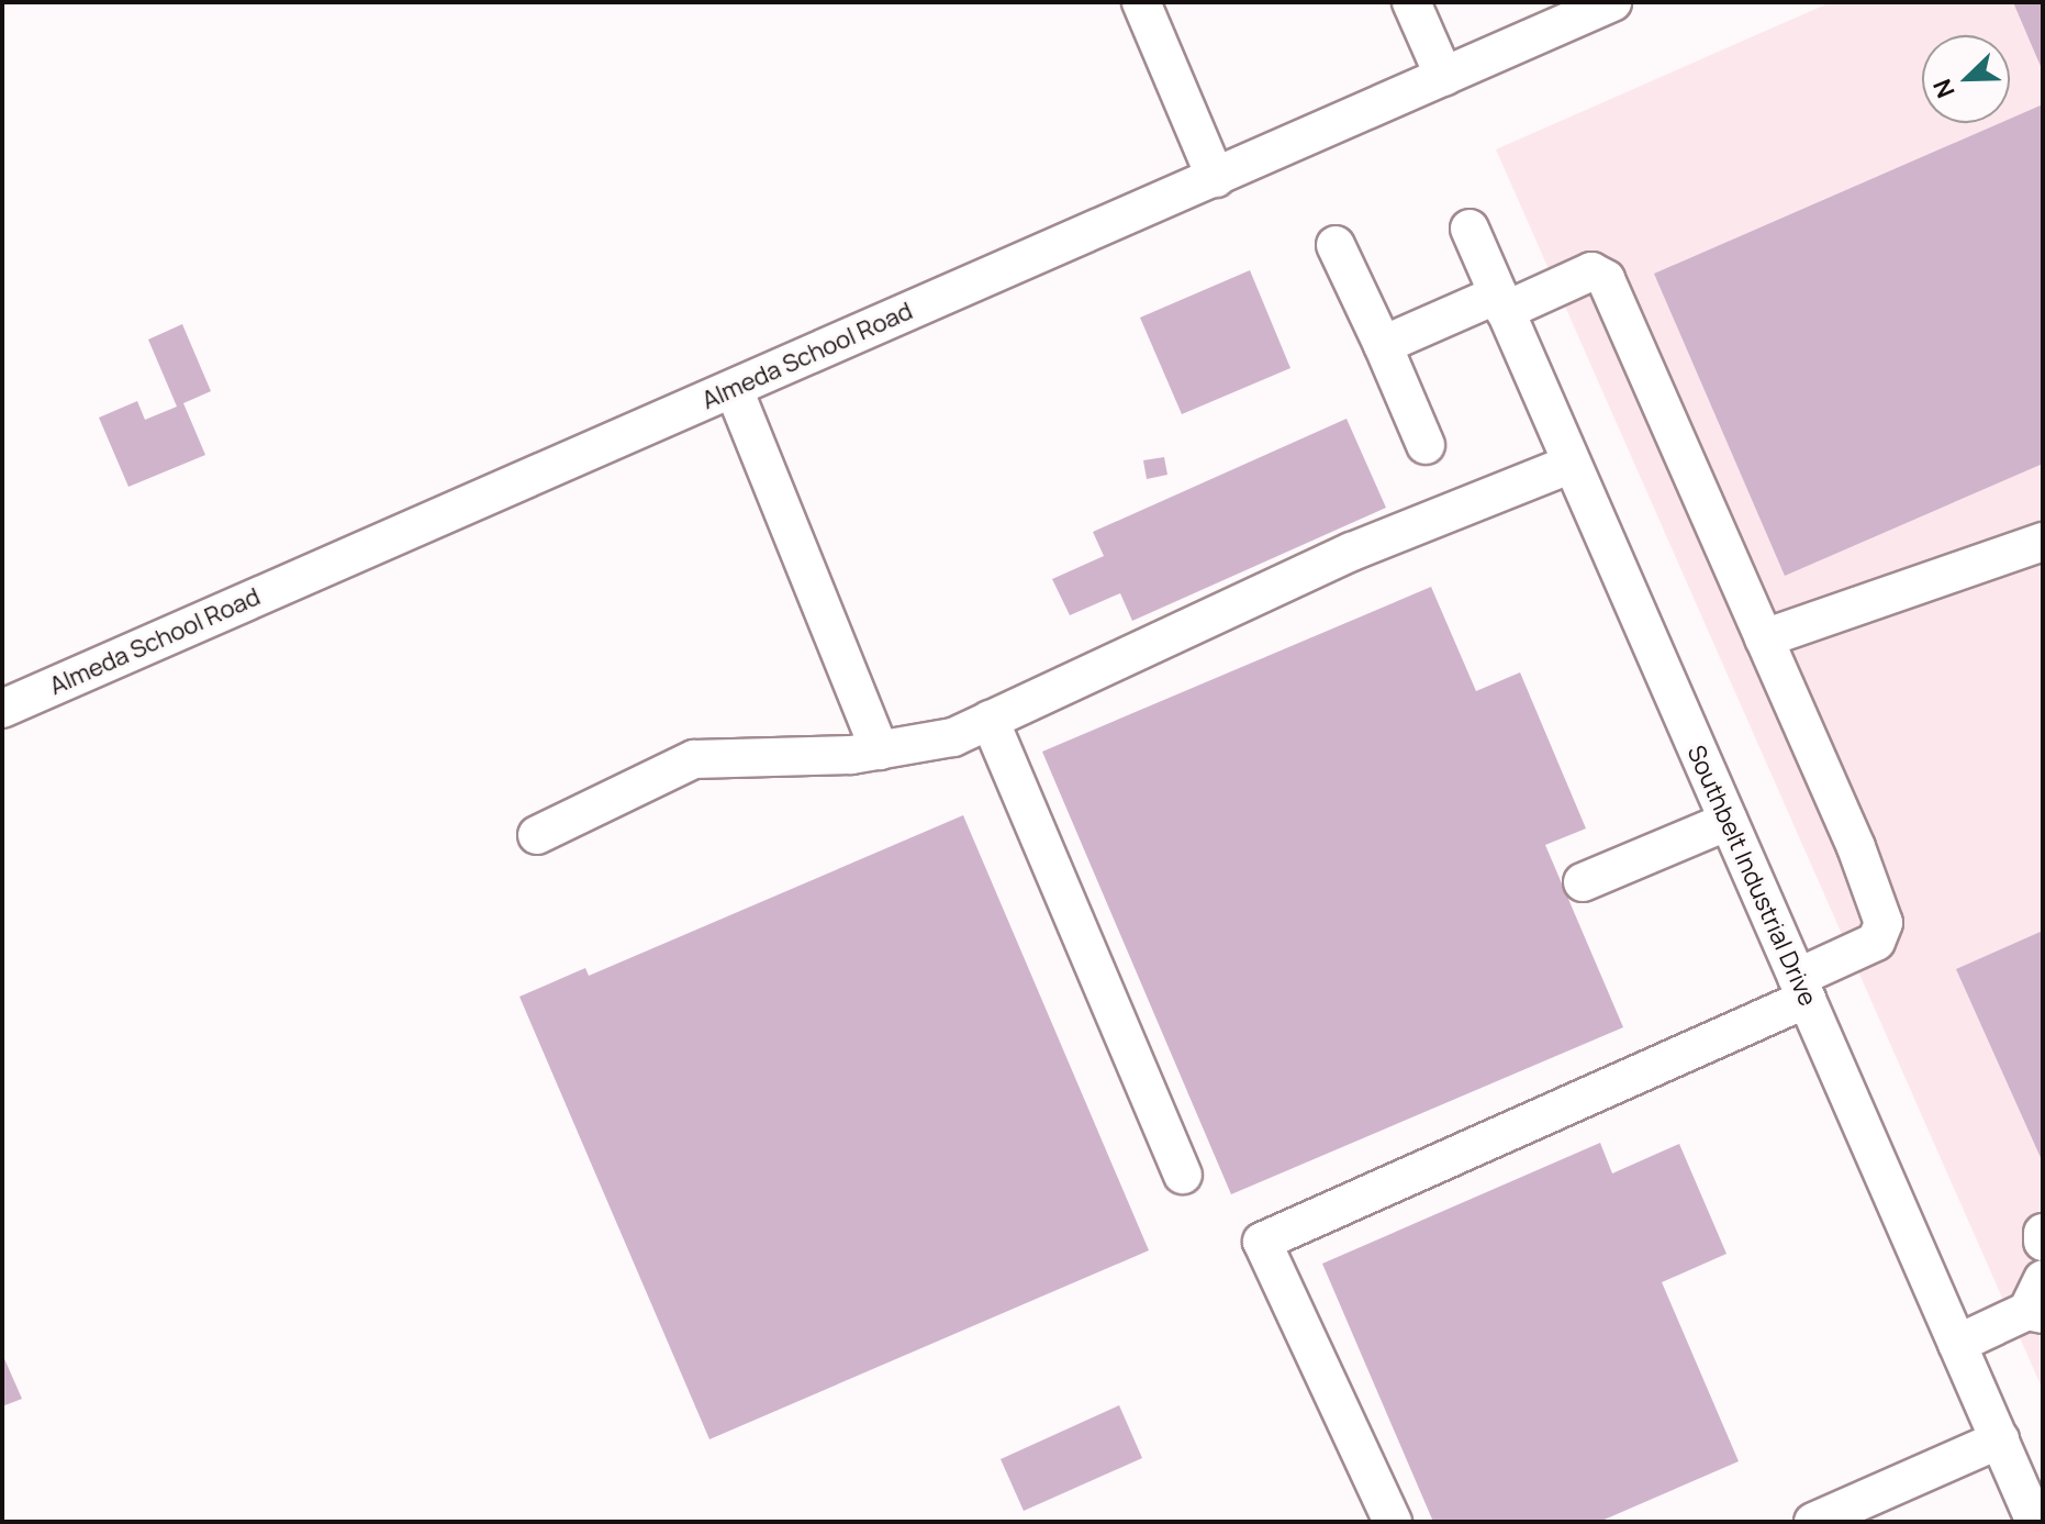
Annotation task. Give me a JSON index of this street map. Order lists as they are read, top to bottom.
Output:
{
  "streets": {
    "street": ["Almeda School Road", "Southbelt Industrial Drive"]
  },
  "north": "bottom left"
}
